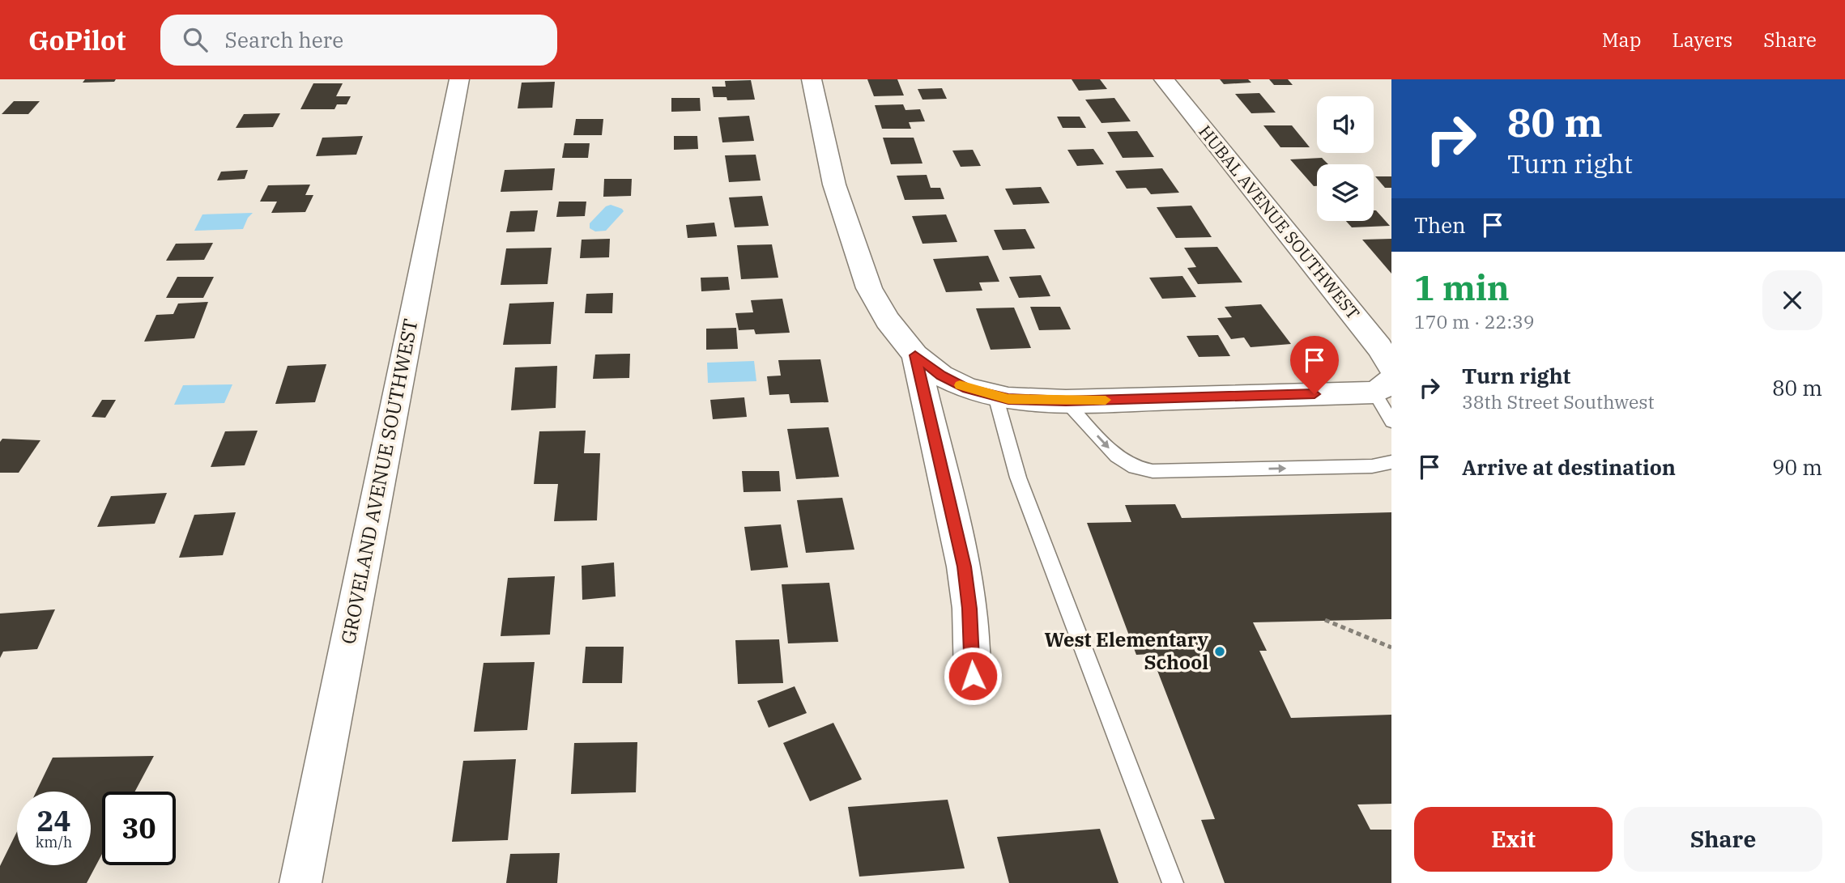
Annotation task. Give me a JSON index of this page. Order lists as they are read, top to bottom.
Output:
{
  "streets": {
    "street": ["HUBAL AVENUE SOUTHWEST", "GROVELAND AVENUE SOUTHWEST"]
  },
  "places": ["West Elementary School"],
  "page": {
    "header": "GoPilot",
    "search": "Search here",
    "nav": ["Map", "Layers", "Share"],
    "turn": ["80 m", "Turn right"],
    "then": "Then",
    "heading": ["1 min", "170 m · 22:39"],
    "list": [
      {
        "name": "Turn right",
        "note": "38th Street Southwest",
        "value": "80 m"
      },
      {
        "name": "Arrive at destination",
        "value": "90 m"
      }
    ],
    "speed": "24 km/h",
    "limit": "30",
    "buttons": ["Exit", "Share"]
  }
}
